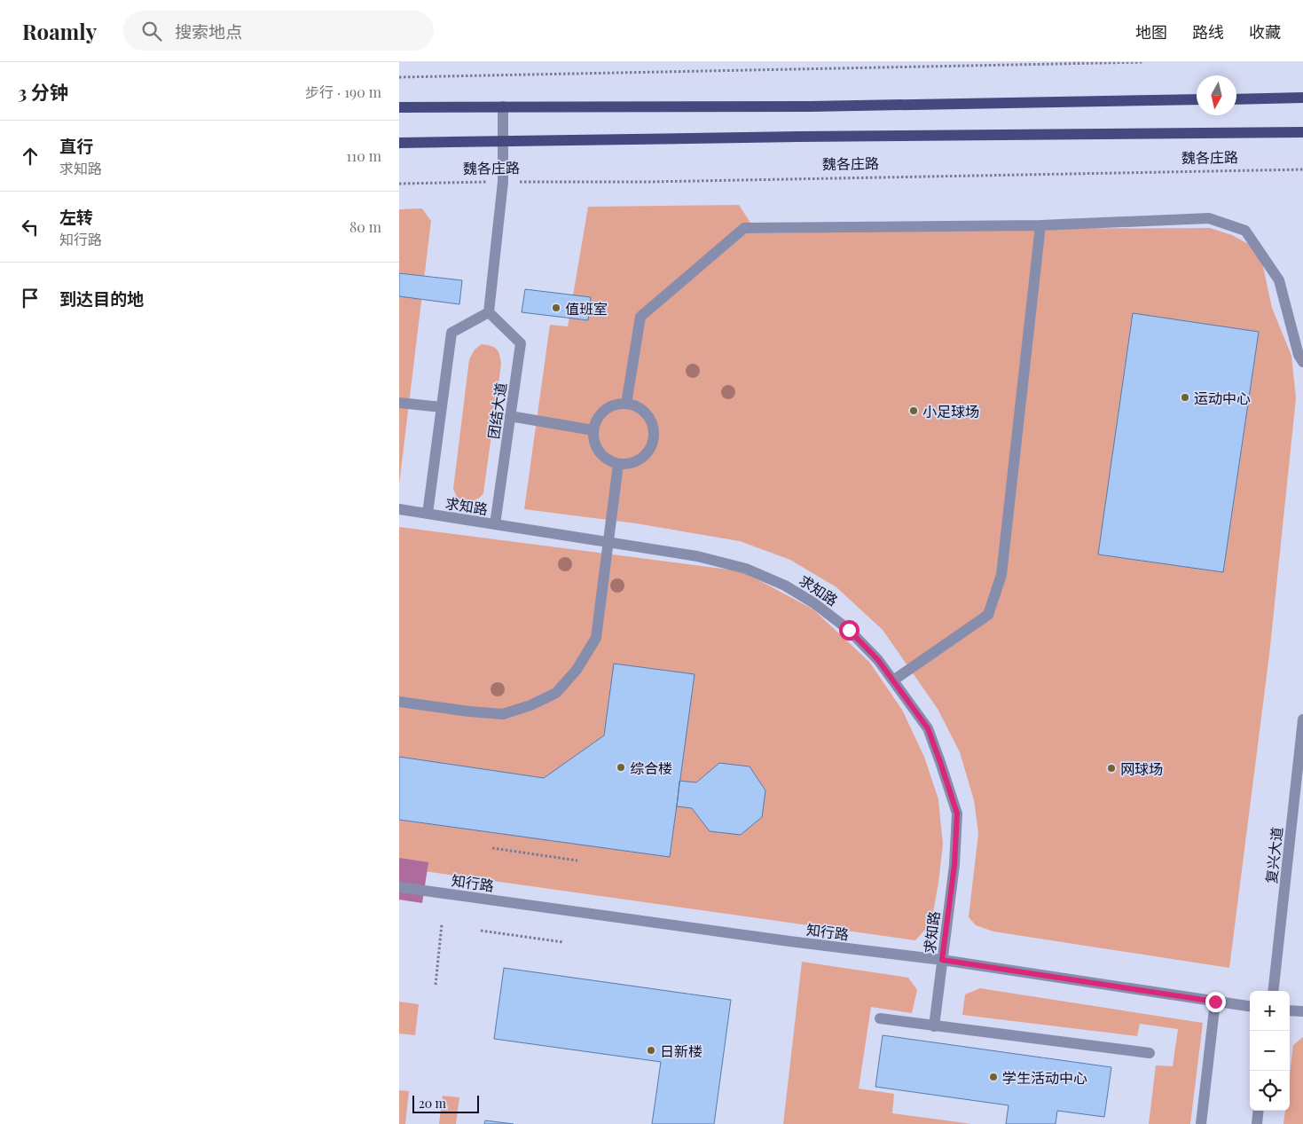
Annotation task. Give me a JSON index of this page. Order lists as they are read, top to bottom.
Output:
{
  "streets": {
    "main road": ["魏各庄路"],
    "street": [
      "团结大道",
      "求知路",
      "复兴大道",
      "知行路"
    ]
  },
  "crossings": [
    ["团结大道", "求知路"],
    ["求知路", "知行路"]
  ],
  "places": [
    "值班室",
    "运动中心",
    "小足球场",
    "综合楼",
    "网球场",
    "日新楼",
    "学生活动中心"
  ],
  "scale_bar": "20 m",
  "north": "bottom",
  "page": {
    "header": "Roamly",
    "search": "搜索地点",
    "nav": ["地图", "路线", "收藏"],
    "heading": ["3 分钟", "步行 · 190 m"],
    "list": [
      ["直行", "求知路", "110 m"],
      ["左转", "知行路", "80 m"],
      "到达目的地"
    ],
    "map_buttons": ["+", "−"],
    "scale": "20 m"
  }
}
